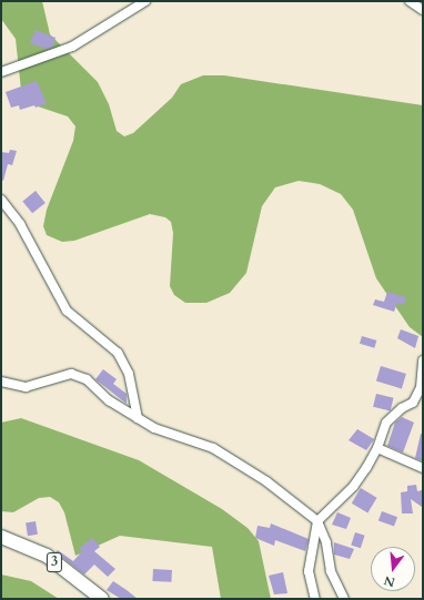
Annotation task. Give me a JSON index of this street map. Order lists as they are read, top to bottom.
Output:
{
  "streets": {
    "main road": ["3"]
  },
  "north": "bottom"
}
